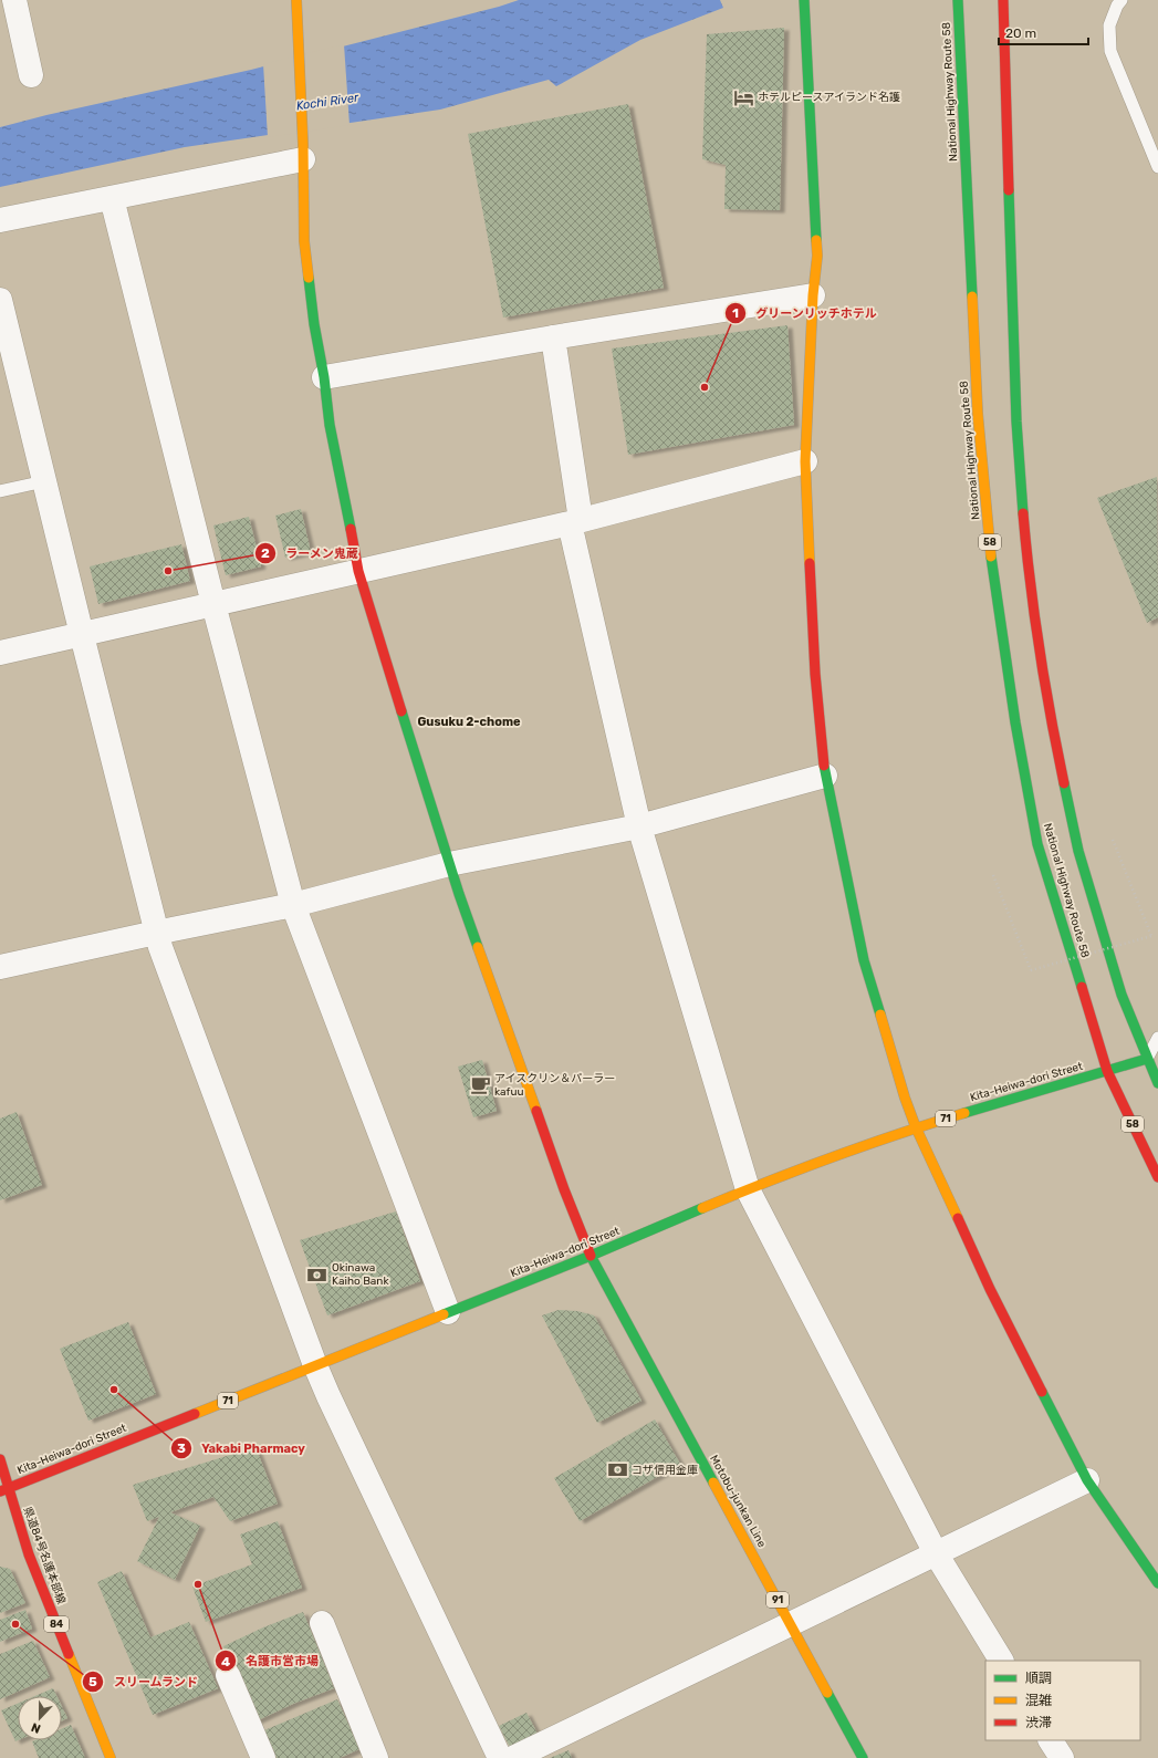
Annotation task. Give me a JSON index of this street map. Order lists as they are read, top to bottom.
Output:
{
  "streets": {
    "main road": [
      "National Highway Route 58",
      "58",
      "Kita-Heiwa-dori Street",
      "71",
      "Motobu-junkan Line",
      "県道84号名護本部線",
      "91",
      "84"
    ]
  },
  "crossings": [
    ["National Highway Route 58", "58"],
    ["National Highway Route 58", "Kita-Heiwa-dori Street"],
    ["58", "Kita-Heiwa-dori Street"],
    ["Kita-Heiwa-dori Street", "Motobu-junkan Line"],
    ["Kita-Heiwa-dori Street", "県道84号名護本部線"]
  ],
  "districts": ["Gusuku 2-chome"],
  "water": ["Kochi River"],
  "places": {
    "hotel": ["ホテルピースアイランド名護"],
    "other": [
      "グリーンリッチホテル",
      "ラーメン鬼蔵",
      "Yakabi Pharmacy",
      "名護市営市場",
      "スリームランド"
    ],
    "cafe": ["アイスクリン＆パーラー kafuu"],
    "bank": ["Okinawa Kaiho Bank", "コザ信用金庫"]
  },
  "legend": ["順調", "混雑", "渋滞"],
  "scale_bar": "20 m",
  "north": "bottom"
}
